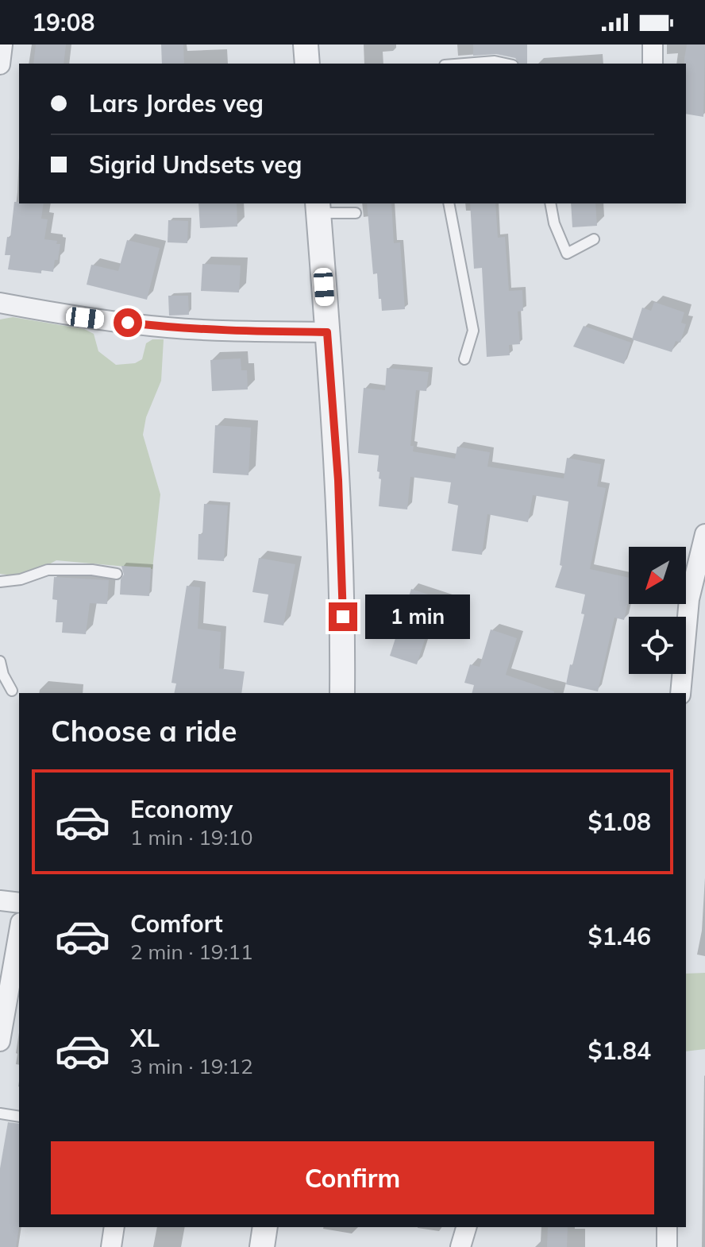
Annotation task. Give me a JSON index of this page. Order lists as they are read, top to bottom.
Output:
{
  "north": "bottom left",
  "page": {
    "status": "19:08",
    "banner": ["Lars Jordes veg", "Sigrid Undsets veg"],
    "bubble": "1 min",
    "heading": "Choose a ride",
    "list": [
      {
        "name": "Economy",
        "note": "1 min · 19:10",
        "value": "$1.08"
      },
      {
        "name": "Comfort",
        "note": "2 min · 19:11",
        "value": "$1.46"
      },
      {
        "name": "XL",
        "note": "3 min · 19:12",
        "value": "$1.84"
      }
    ],
    "buttons": "Confirm"
  }
}
